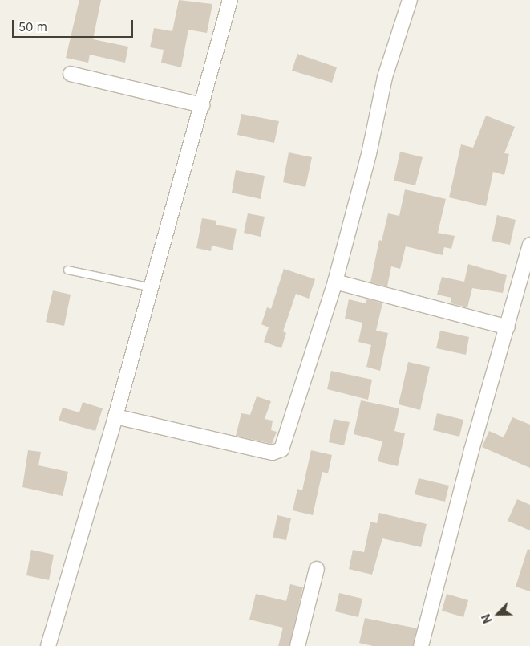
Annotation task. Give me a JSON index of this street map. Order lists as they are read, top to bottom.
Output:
{
  "scale_bar": "50 m",
  "north": "bottom left"
}
